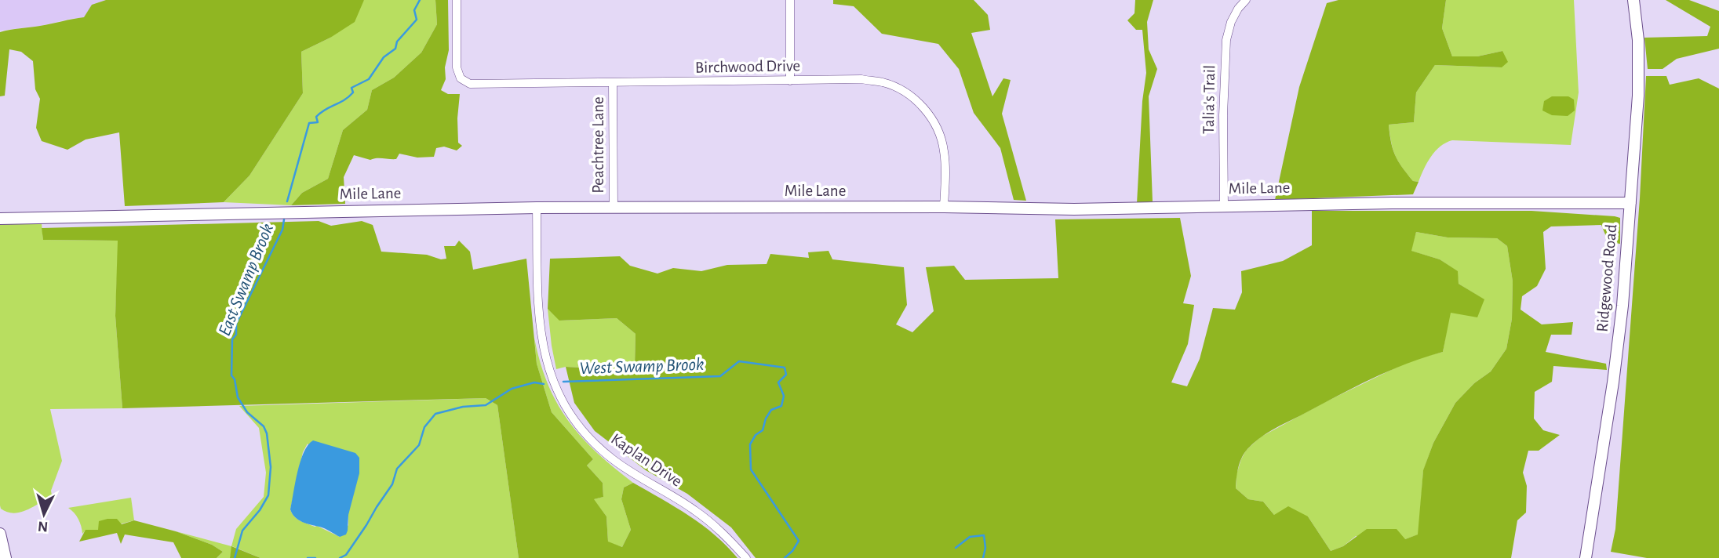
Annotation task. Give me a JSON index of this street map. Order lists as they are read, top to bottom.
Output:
{
  "streets": {
    "street": [
      "Birchwood Drive",
      "Talia's Trail",
      "Peachtree Lane",
      "Mile Lane",
      "Ridgewood Road",
      "Kaplan Drive"
    ]
  },
  "crossings": [
    ["Birchwood Drive", "Peachtree Lane"],
    ["Birchwood Drive", "Mile Lane"],
    ["Talia's Trail", "Mile Lane"],
    ["Peachtree Lane", "Mile Lane"],
    ["Mile Lane", "Ridgewood Road"],
    ["Mile Lane", "Kaplan Drive"]
  ],
  "water": ["East Swamp Brook", "West Swamp Brook"],
  "north": "bottom"
}
